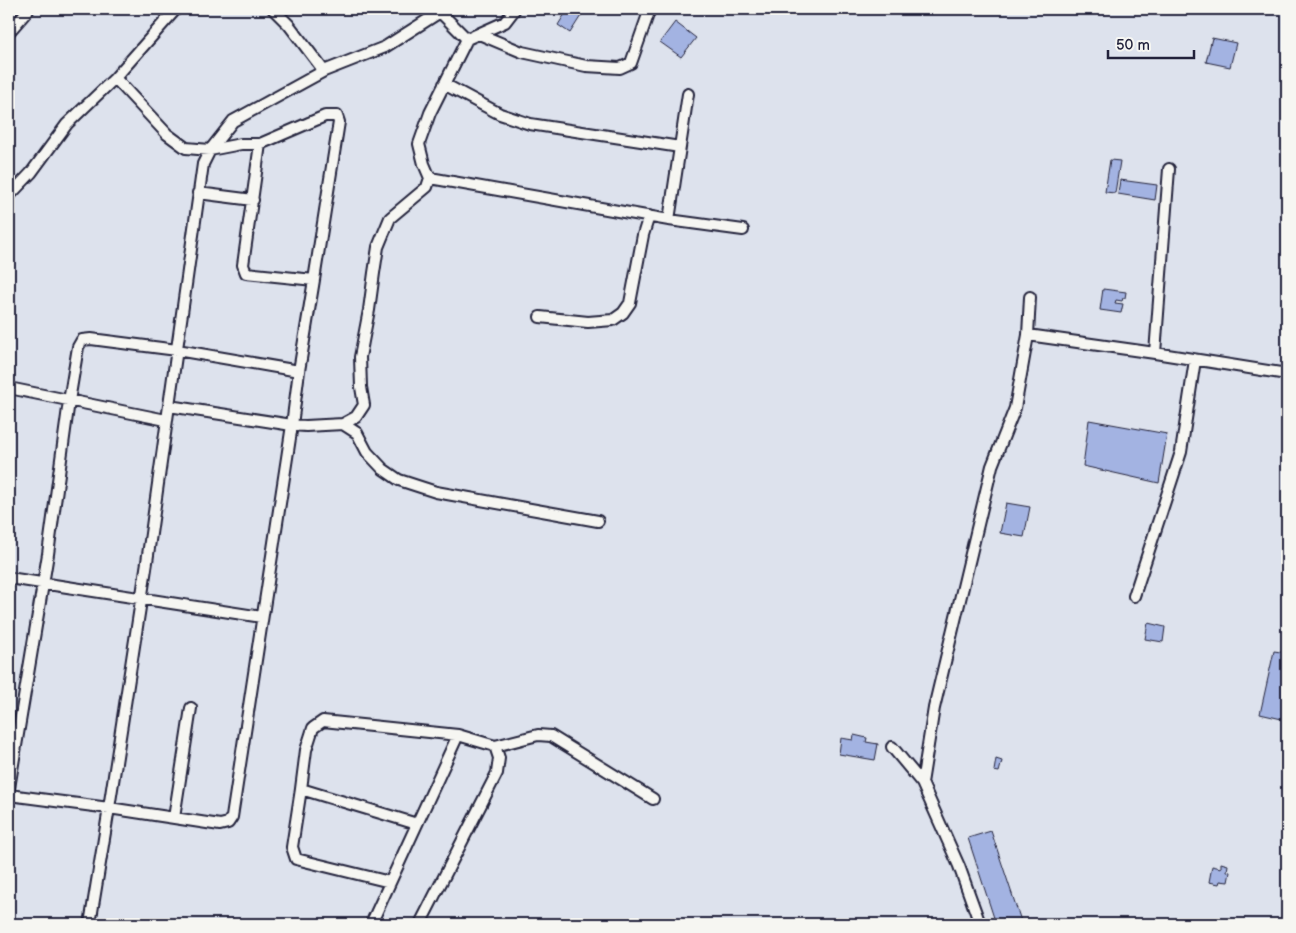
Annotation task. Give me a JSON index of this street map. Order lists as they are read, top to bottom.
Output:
{
  "scale_bar": "50 m"
}
